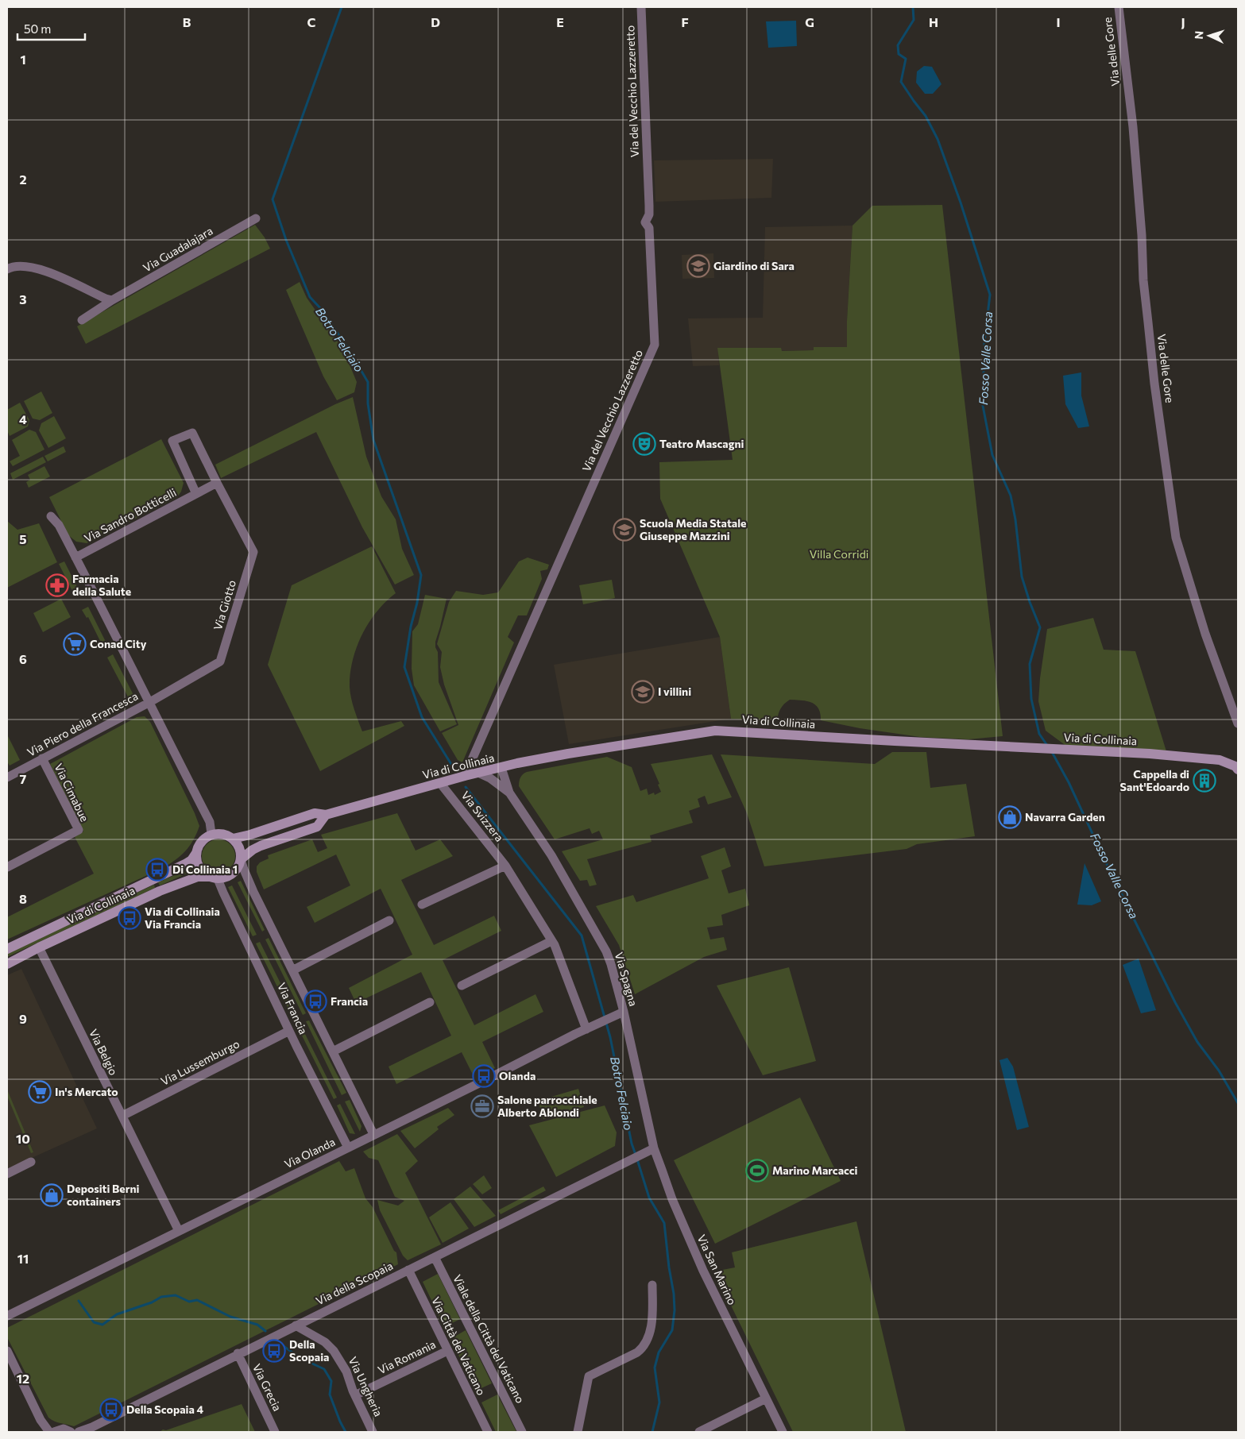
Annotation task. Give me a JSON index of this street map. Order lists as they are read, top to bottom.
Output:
{
  "streets": {
    "street": [
      "Via delle Gore",
      "Via del Vecchio Lazzeretto",
      "Via Guadalajara",
      "Via Sandro Botticelli",
      "Via Giotto",
      "Via di Collinaia",
      "Via Piero della Francesca",
      "Via Cimabue",
      "Via Svizzera",
      "Via Spagna",
      "Via Francia",
      "Via Belgio",
      "Via Lussemburgo",
      "Via Olanda",
      "Via San Marino",
      "Via della Scopaia",
      "Viale della Città del Vaticano",
      "Via Città del Vaticano",
      "Via Romania",
      "Via Ungheria",
      "Via Grecia"
    ]
  },
  "crossings": [
    ["Via del Vecchio Lazzeretto", "Via di Collinaia"],
    ["Via Sandro Botticelli", "Via Giotto"],
    ["Via Giotto", "Via Piero della Francesca"],
    ["Via di Collinaia", "Via Svizzera"],
    ["Via di Collinaia", "Via Spagna"],
    ["Via di Collinaia", "Via Francia"],
    ["Via di Collinaia", "Via Belgio"],
    ["Via Piero della Francesca", "Via Cimabue"],
    ["Via Svizzera", "Via Olanda"],
    ["Via Spagna", "Via Olanda"],
    ["Via Spagna", "Via San Marino"],
    ["Via Spagna", "Via della Scopaia"],
    ["Via Francia", "Via Lussemburgo"],
    ["Via Francia", "Via Olanda"],
    ["Via Belgio", "Via Lussemburgo"],
    ["Via Belgio", "Via Olanda"],
    ["Via San Marino", "Via della Scopaia"],
    ["Via della Scopaia", "Viale della Città del Vaticano"],
    ["Via della Scopaia", "Via Città del Vaticano"],
    ["Via della Scopaia", "Via Ungheria"],
    ["Via della Scopaia", "Via Grecia"],
    ["Via Città del Vaticano", "Via Romania"],
    ["Via Romania", "Via Ungheria"]
  ],
  "water": ["Botro Felciaio", "Fosso Valle Corsa"],
  "parks": ["Villa Corridi"],
  "places": {
    "school or university": ["Giardino di Sara", "Scuola Media Statale Giuseppe Mazzini", "I villini"],
    "theatre": ["Teatro Mascagni"],
    "pharmacy": ["Farmacia della Salute"],
    "supermarket": ["Conad City", "In's Mercato"],
    "building": ["Cappella di Sant'Edoardo"],
    "shop": ["Navarra Garden", "Depositi Berni containers"],
    "bus stop": [
      "Di Collinaia 1",
      "Via di Collinaia Via Francia",
      "Francia",
      "Olanda",
      "Della Scopaia",
      "Della Scopaia 4"
    ],
    "office": ["Salone parrocchiale Alberto Ablondi"],
    "sports": ["Marino Marcacci"]
  },
  "scale_bar": "50 m",
  "north": "left",
  "grid": {
    "columns": [
      "B",
      "C",
      "D",
      "E",
      "F",
      "G",
      "H",
      "I",
      "J"
    ],
    "rows": [
      "1",
      "2",
      "3",
      "4",
      "5",
      "6",
      "7",
      "8",
      "9",
      "10",
      "11",
      "12"
    ]
  }
}
